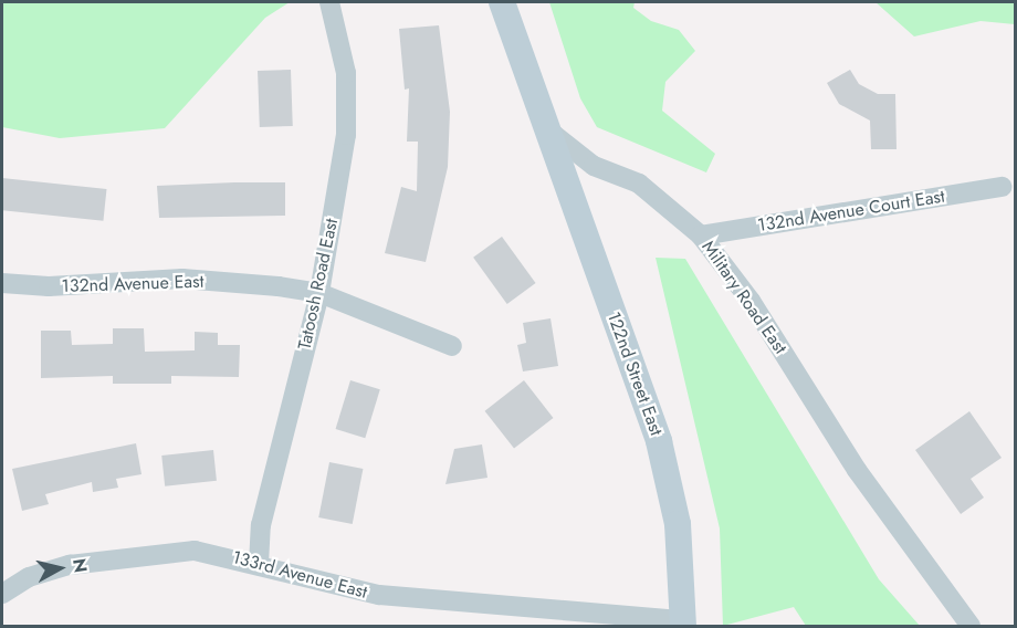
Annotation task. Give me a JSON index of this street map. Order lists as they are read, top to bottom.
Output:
{
  "streets": {
    "main road": ["122nd Street East"],
    "street": [
      "132nd Avenue Court East",
      "132nd Avenue East",
      "Tatoosh Road East",
      "Military Road East",
      "133rd Avenue East"
    ]
  },
  "crossings": [
    ["132nd Avenue Court East", "Military Road East"],
    ["132nd Avenue East", "Tatoosh Road East"],
    ["Tatoosh Road East", "133rd Avenue East"],
    ["Military Road East", "122nd Street East"],
    ["122nd Street East", "133rd Avenue East"]
  ],
  "north": "right"
}
